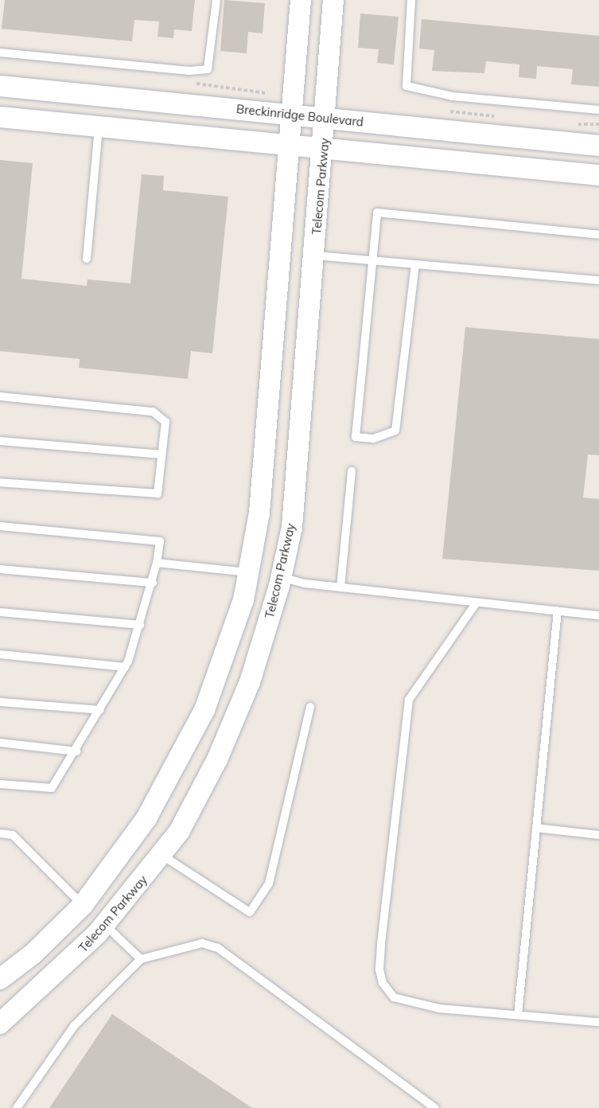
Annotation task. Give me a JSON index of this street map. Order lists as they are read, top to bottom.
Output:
{
  "streets": {
    "street": ["Breckinridge Boulevard", "Telecom Parkway"]
  },
  "crossings": [
    ["Breckinridge Boulevard", "Telecom Parkway"]
  ]
}
